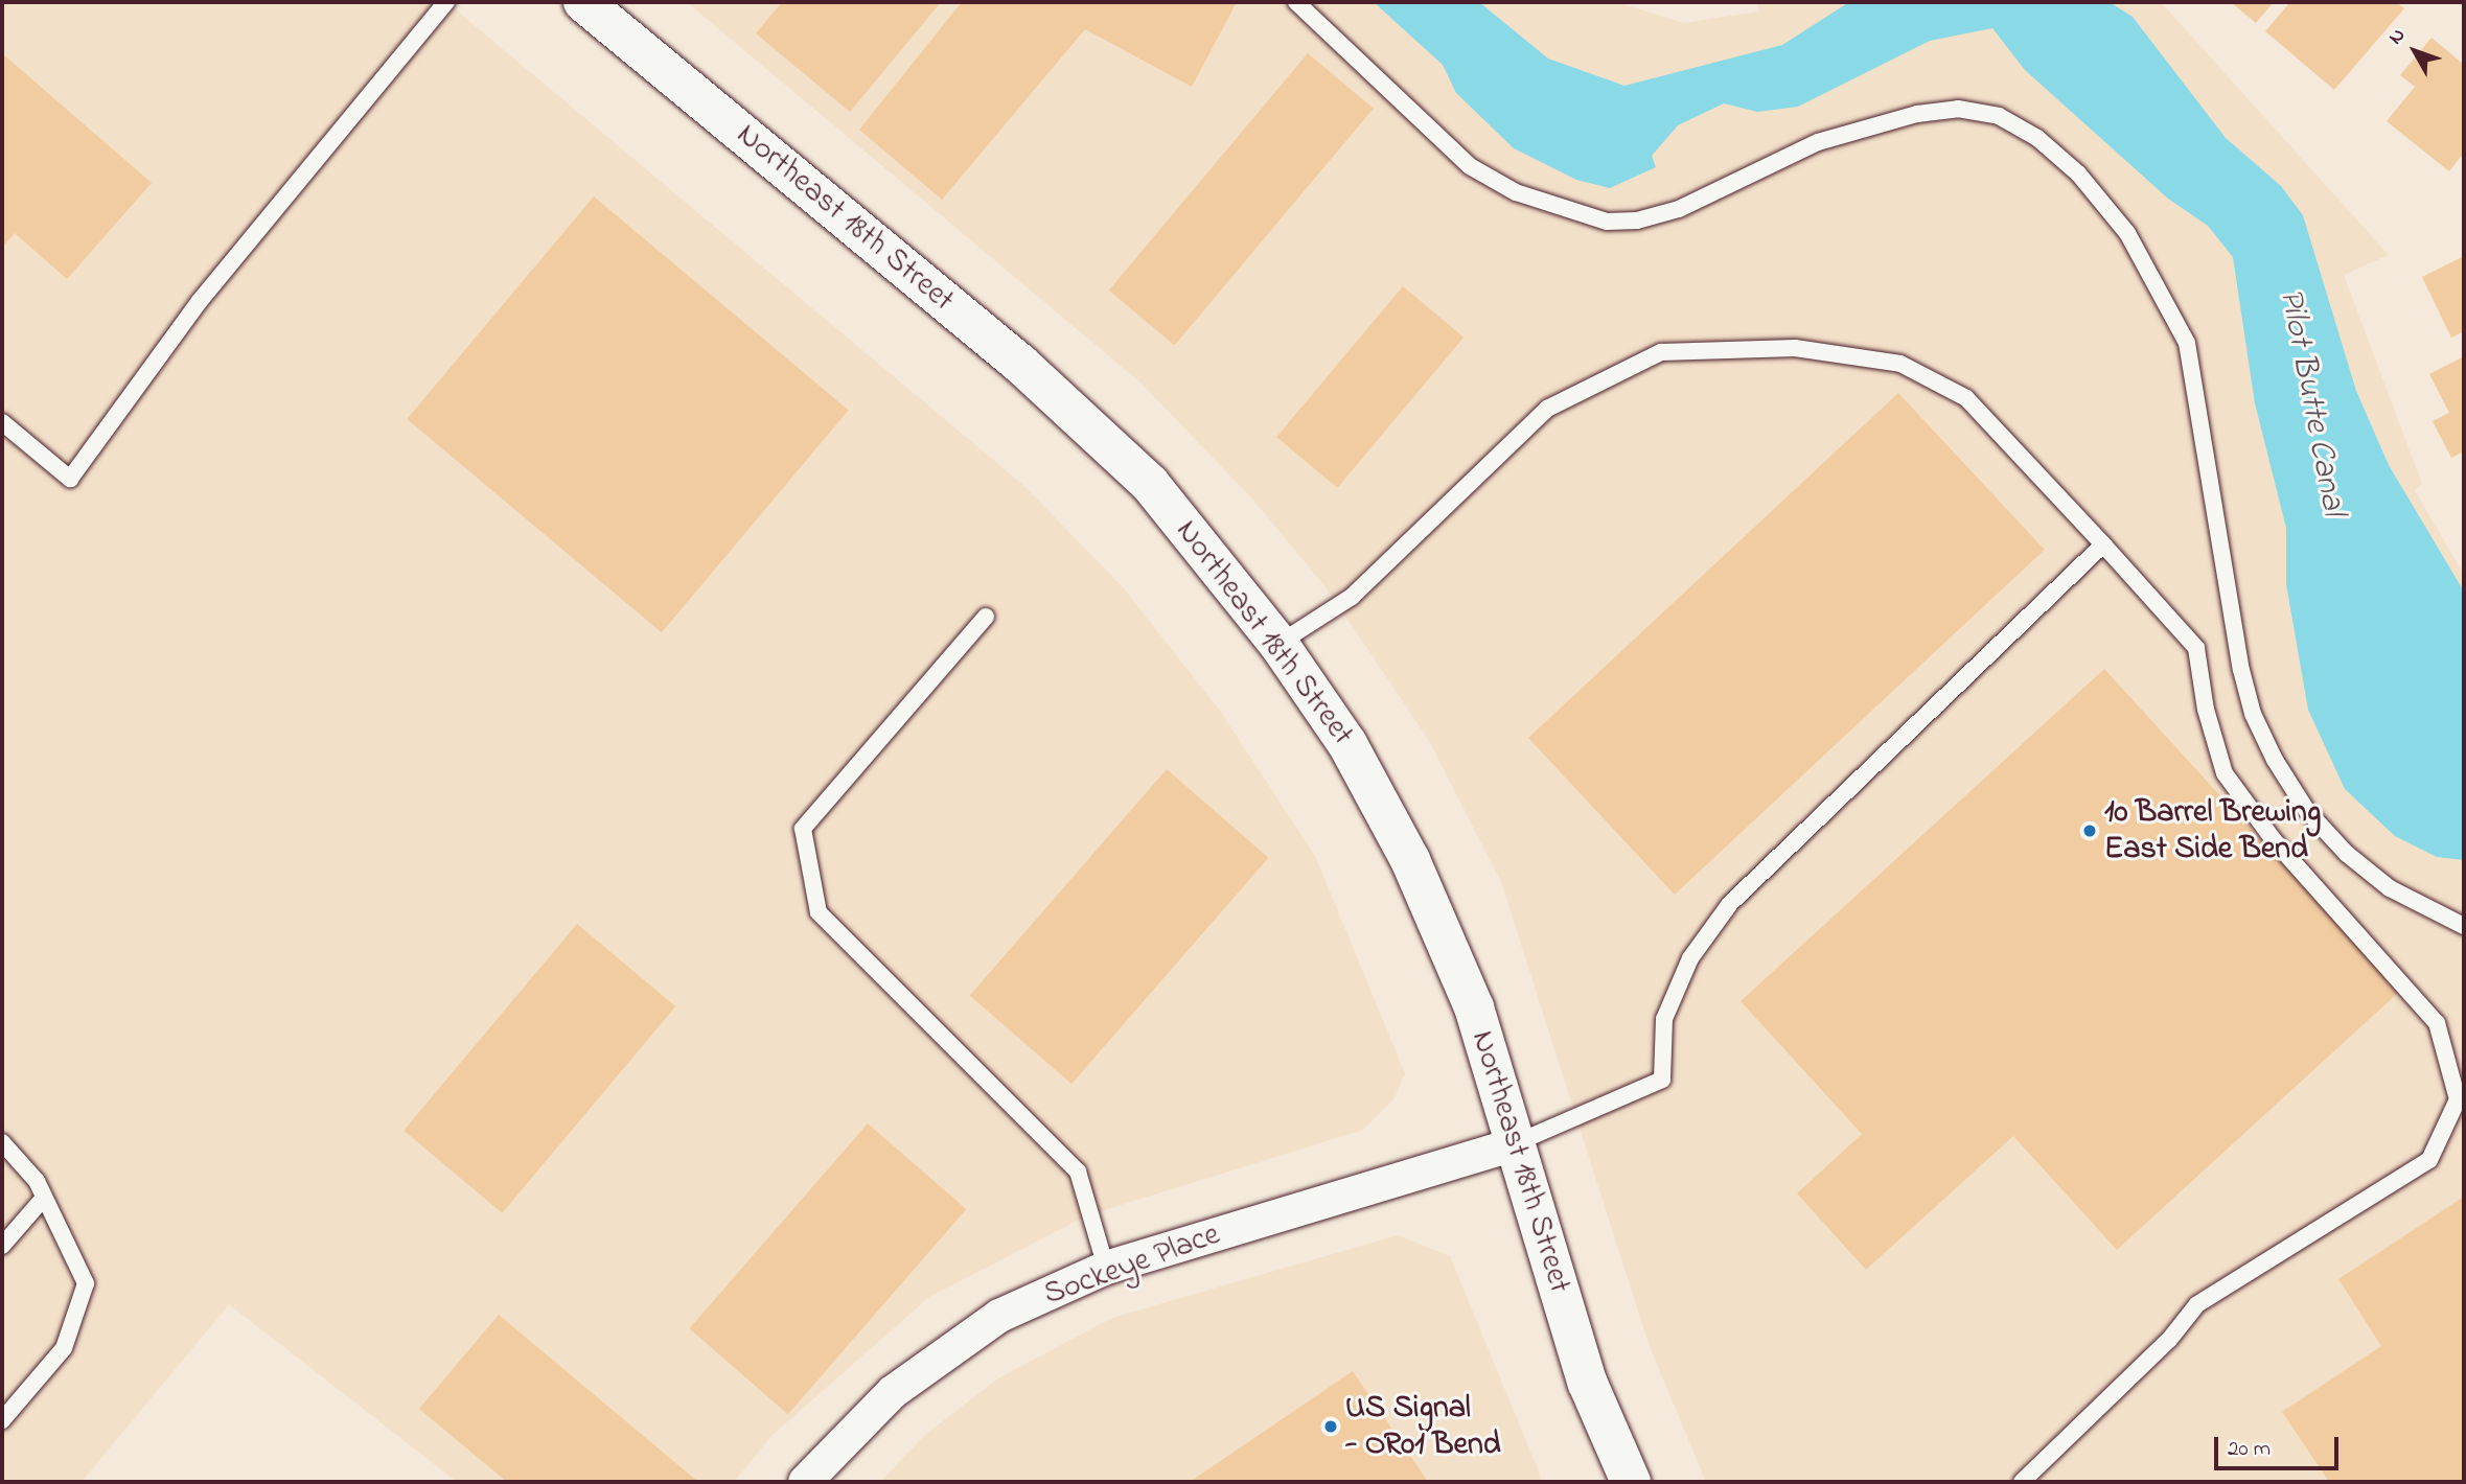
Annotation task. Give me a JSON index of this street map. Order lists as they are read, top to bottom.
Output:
{
  "streets": {
    "street": ["Northeast 18th Street", "Sockeye Place"]
  },
  "crossings": [
    ["Northeast 18th Street", "Sockeye Place"]
  ],
  "water": ["Pilot Butte Canal"],
  "places": ["10 Barrel Brewing East Side Bend", "US Signal - OR01 Bend"],
  "scale_bar": "20 m",
  "north": "top left"
}
